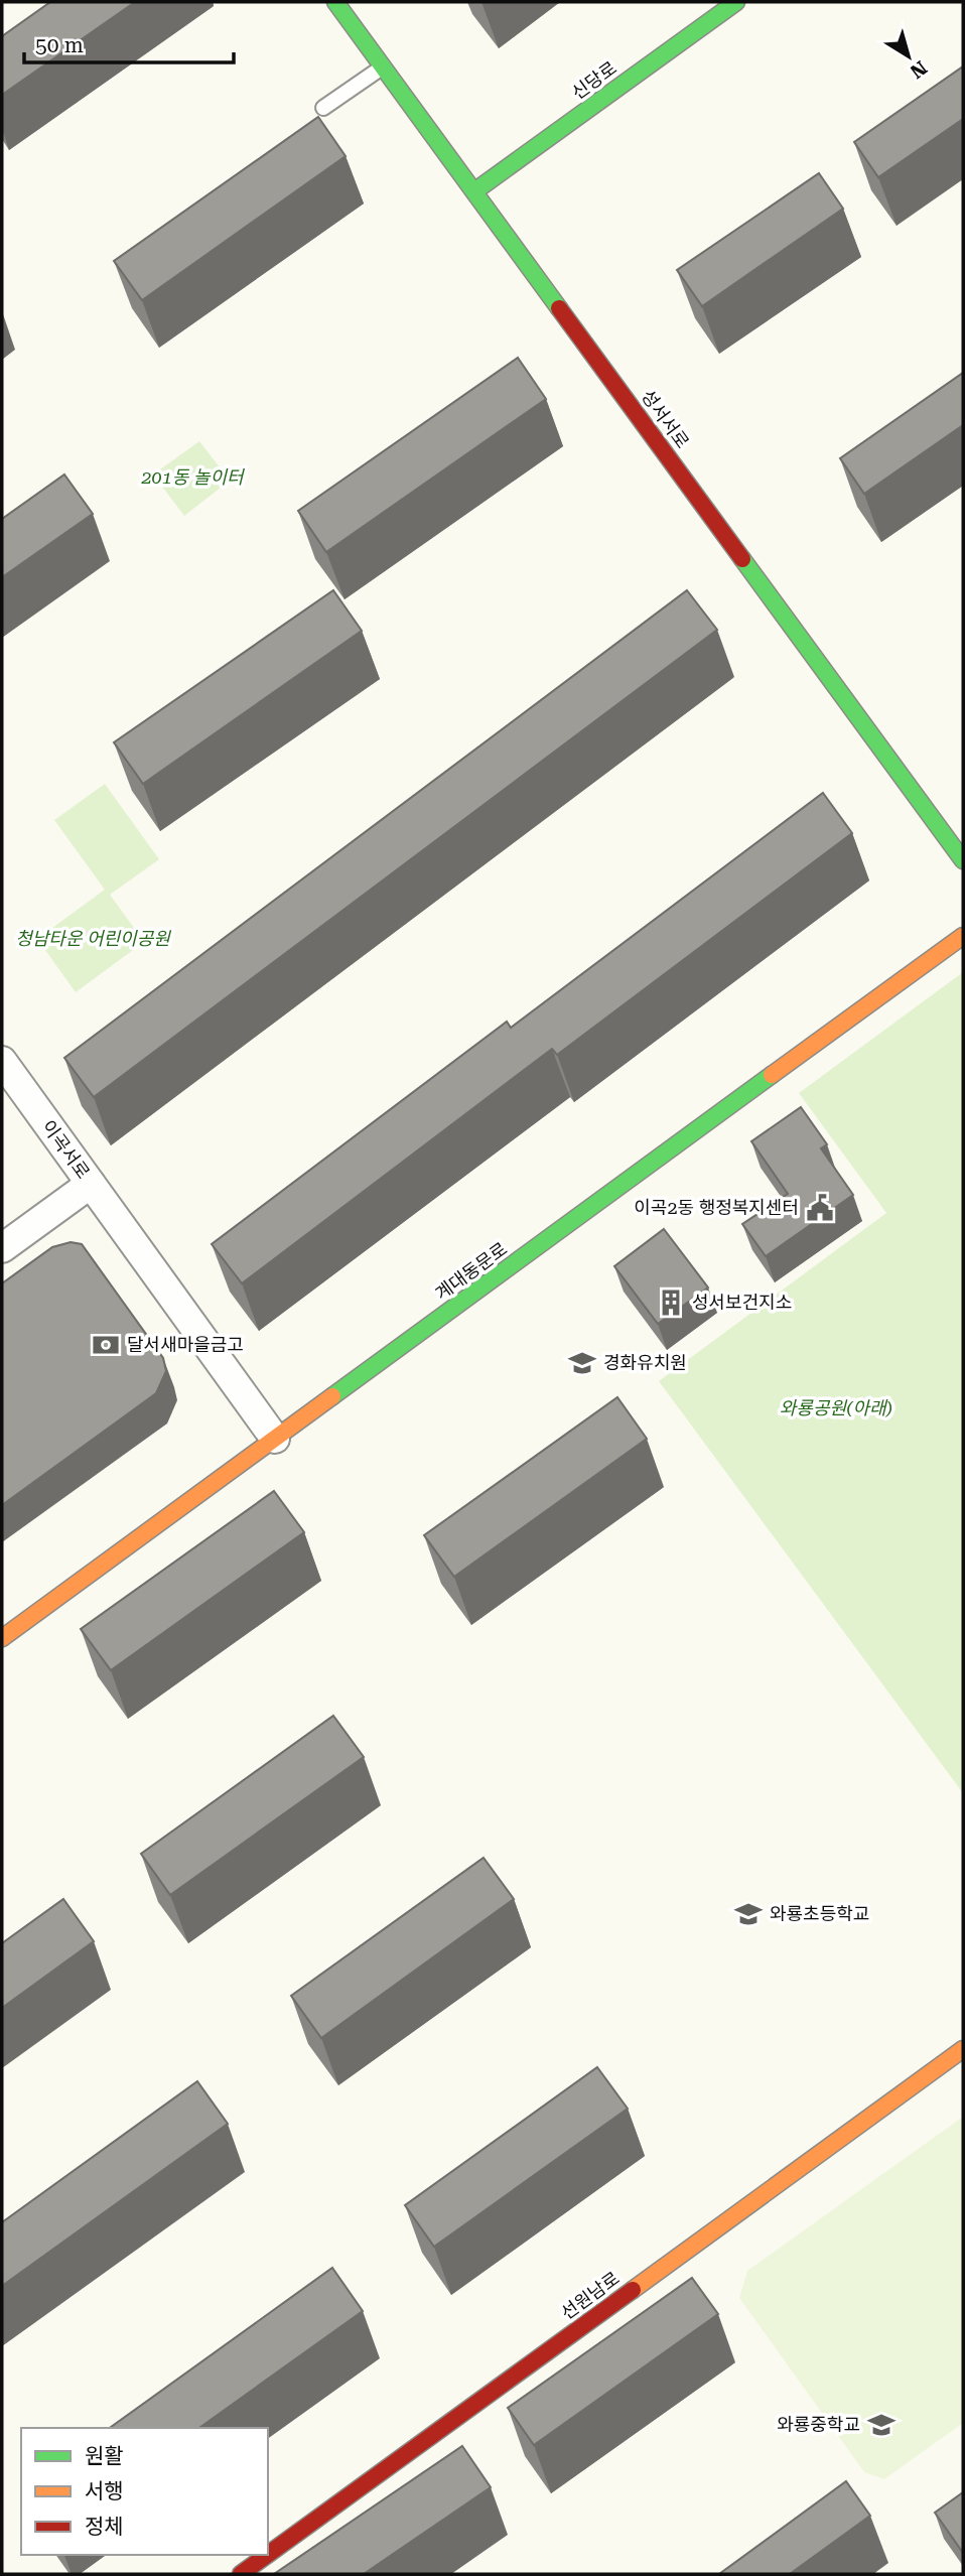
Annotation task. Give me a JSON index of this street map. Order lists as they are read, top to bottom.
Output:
{
  "streets": {
    "main road": [
      "신당로",
      "성서서로",
      "계대동문로",
      "선원남로"
    ],
    "street": ["이곡서로"]
  },
  "crossings": [
    ["신당로", "성서서로"]
  ],
  "parks": ["201동 놀이터", "청남타운 어린이공원", "와룡공원(아래)"],
  "places": {
    "public building": ["이곡2동 행정복지센터"],
    "building": ["성서보건지소"],
    "bank": ["달서새마을금고"],
    "school or university": ["경화유치원", "와룡초등학교", "와룡중학교"]
  },
  "legend": ["원활", "서행", "정체"],
  "scale_bar": "50 m",
  "north": "bottom right"
}
